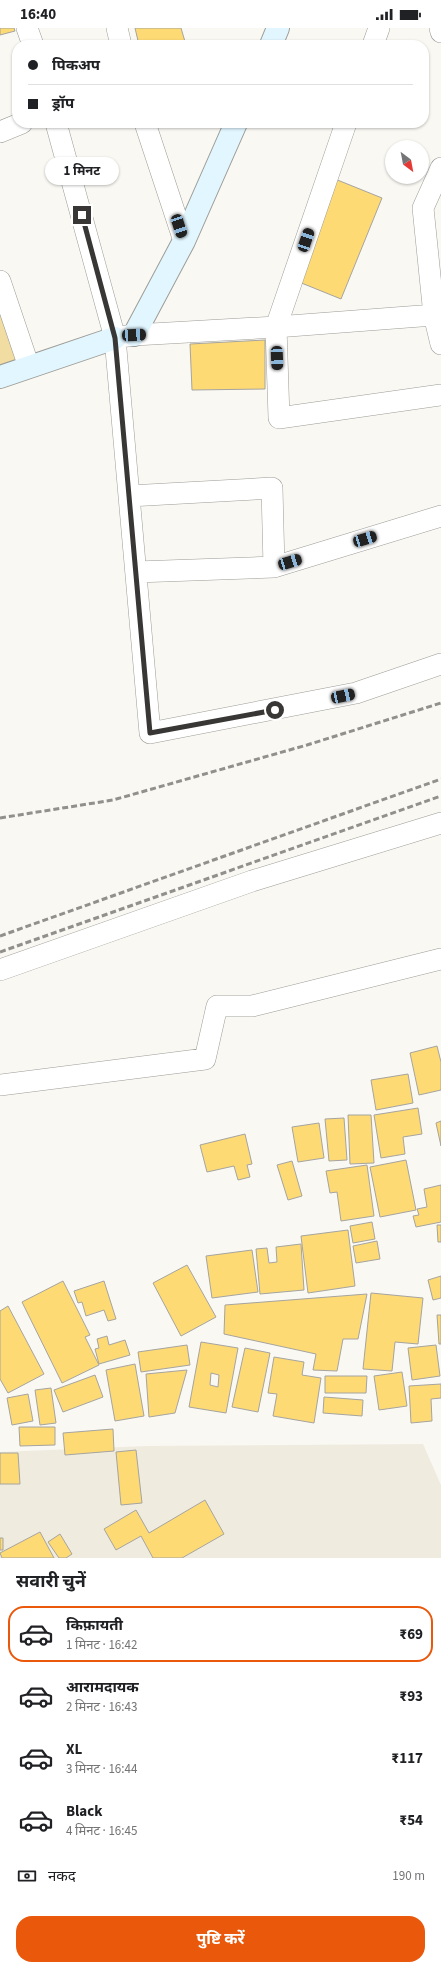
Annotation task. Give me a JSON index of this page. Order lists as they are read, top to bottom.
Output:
{
  "north": "bottom right",
  "page": {
    "status": "16:40",
    "banner": ["पिकअप", "ड्रॉप"],
    "bubble": "1 मिनट",
    "heading": "सवारी चुनें",
    "list": [
      {
        "name": "किफ़ायती",
        "note": "1 मिनट · 16:42",
        "value": "₹69"
      },
      {
        "name": "आरामदायक",
        "note": "2 मिनट · 16:43",
        "value": "₹93"
      },
      {
        "name": "XL",
        "note": "3 मिनट · 16:44",
        "value": "₹117"
      },
      {
        "name": "Black",
        "note": "4 मिनट · 16:45",
        "value": "₹54"
      }
    ],
    "pay": ["नकद", "190 m"],
    "buttons": "पुष्टि करें"
  }
}
